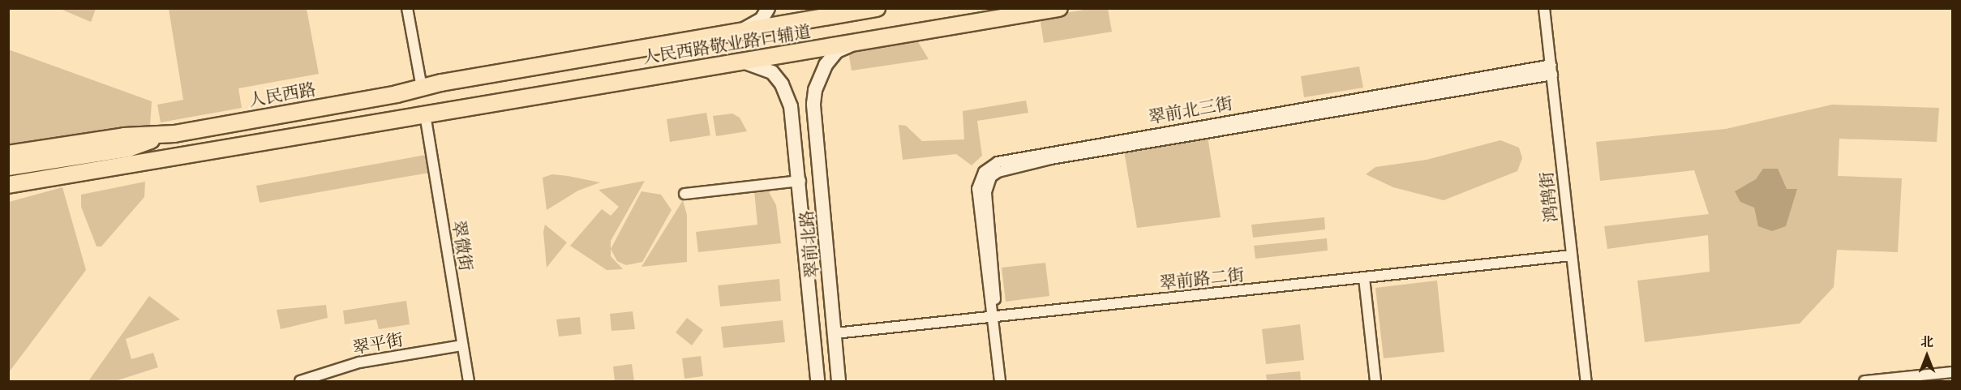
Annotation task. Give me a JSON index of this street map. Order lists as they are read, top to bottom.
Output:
{
  "streets": {
    "main road": ["人民西路敬业路口辅道", "人民西路", "翠前北路"],
    "street": [
      "翠前北三街",
      "鸿鹄街",
      "翠微街",
      "翠前路二街",
      "翠平街"
    ]
  },
  "crossings": [
    ["人民西路敬业路口辅道", "人民西路"],
    ["人民西路敬业路口辅道", "翠前北路"],
    ["人民西路敬业路口辅道", "翠微街"],
    ["翠前北三街", "鸿鹄街"],
    ["翠前北三街", "翠前路二街"],
    ["鸿鹄街", "翠前路二街"],
    ["翠前北路", "翠前路二街"],
    ["翠微街", "翠平街"]
  ],
  "north": "top"
}
